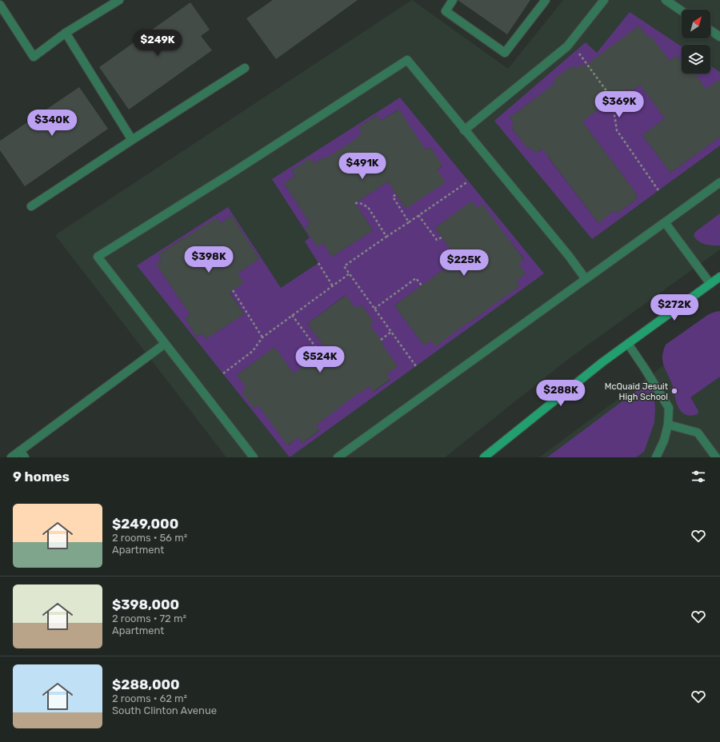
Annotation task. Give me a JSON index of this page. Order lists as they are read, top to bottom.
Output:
{
  "places": ["McQuaid Jesuit High School"],
  "north": "top right",
  "page": {
    "price": [
      "$249K",
      "$369K",
      "$340K",
      "$491K",
      "$398K",
      "$225K",
      "$272K",
      "$524K",
      "$288K"
    ],
    "heading": "9 homes",
    "list": [
      {
        "name": "$249,000",
        "note": "2 rooms · 56 m² · Apartment"
      },
      {
        "name": "$398,000",
        "note": "2 rooms · 72 m² · Apartment"
      },
      {
        "name": "$288,000",
        "note": "2 rooms · 62 m² · South Clinton Avenue"
      }
    ]
  }
}
